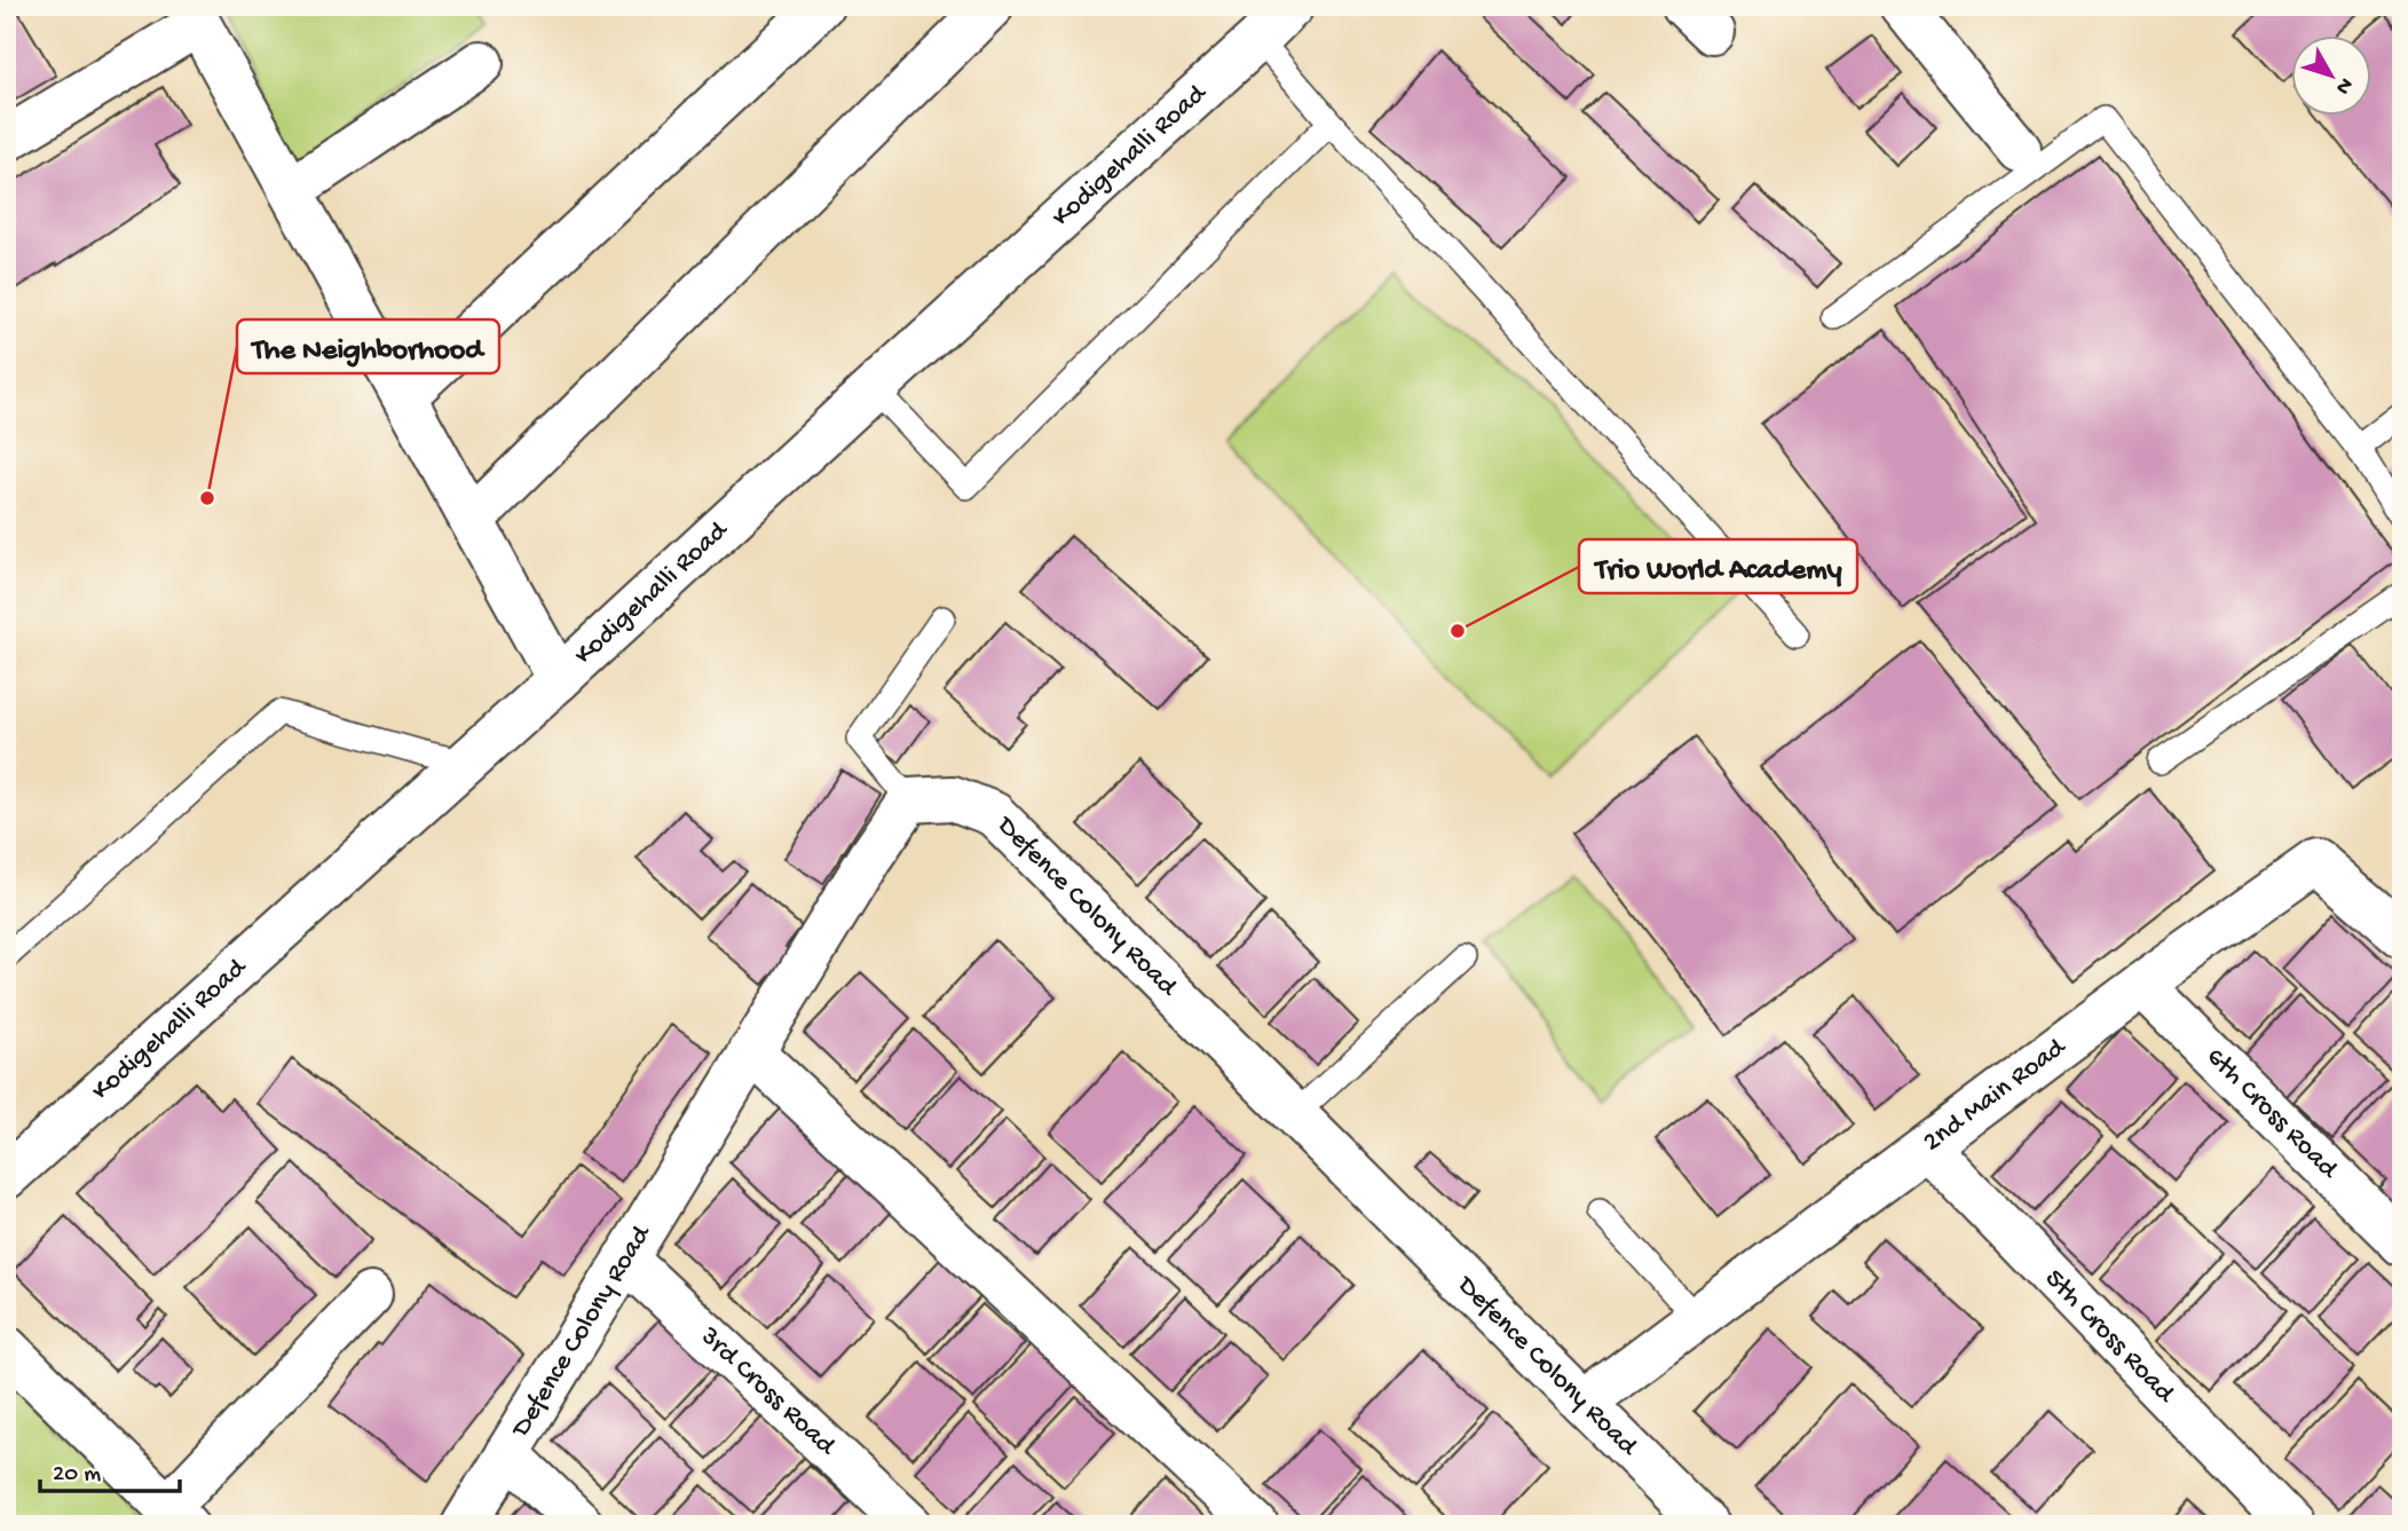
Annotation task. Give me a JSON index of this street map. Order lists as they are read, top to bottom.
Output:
{
  "streets": {
    "street": [
      "Kodigehalli Road",
      "Defence Colony Road",
      "2nd Main Road",
      "6th Cross Road",
      "5th Cross Road",
      "3rd Cross Road"
    ]
  },
  "crossings": [
    ["Defence Colony Road", "2nd Main Road"],
    ["Defence Colony Road", "3rd Cross Road"],
    ["2nd Main Road", "6th Cross Road"],
    ["2nd Main Road", "5th Cross Road"]
  ],
  "places": ["The Neighborhood", "Trio World Academy"],
  "scale_bar": "20 m",
  "north": "bottom right"
}
